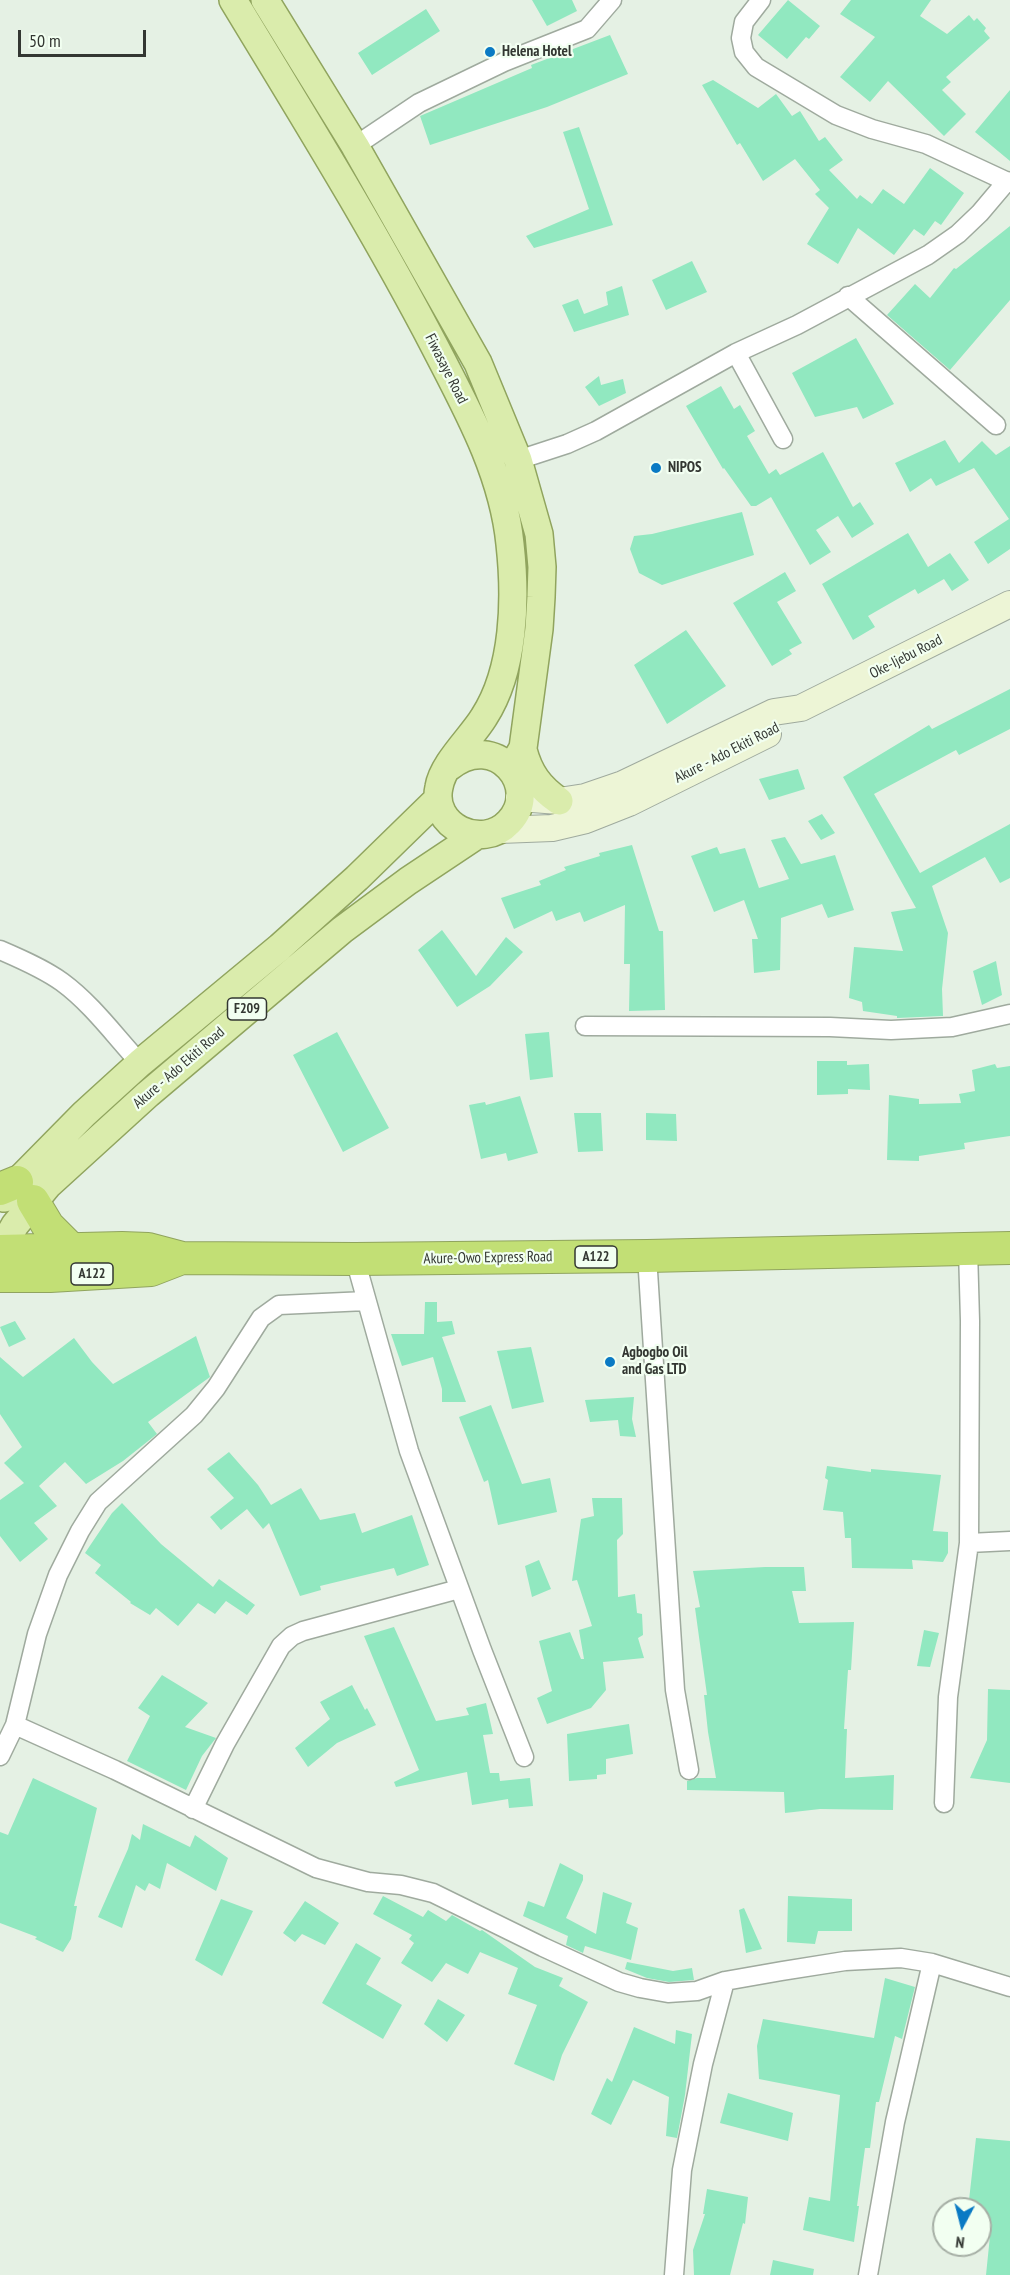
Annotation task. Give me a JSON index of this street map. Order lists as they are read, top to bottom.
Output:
{
  "streets": {
    "highway": ["A122", "Akure-Owo Express Road"],
    "main road": [
      "Fiwasaye Road",
      "Oke-Ijebu Road",
      "Akure - Ado Ekiti Road",
      "F209"
    ]
  },
  "crossings": [
    ["Fiwasaye Road", "Akure - Ado Ekiti Road"],
    ["Oke-Ijebu Road", "Akure - Ado Ekiti Road"]
  ],
  "places": ["Helena Hotel", "NIPOS", "Agbogbo Oil and Gas LTD"],
  "scale_bar": "50 m",
  "north": "bottom"
}
